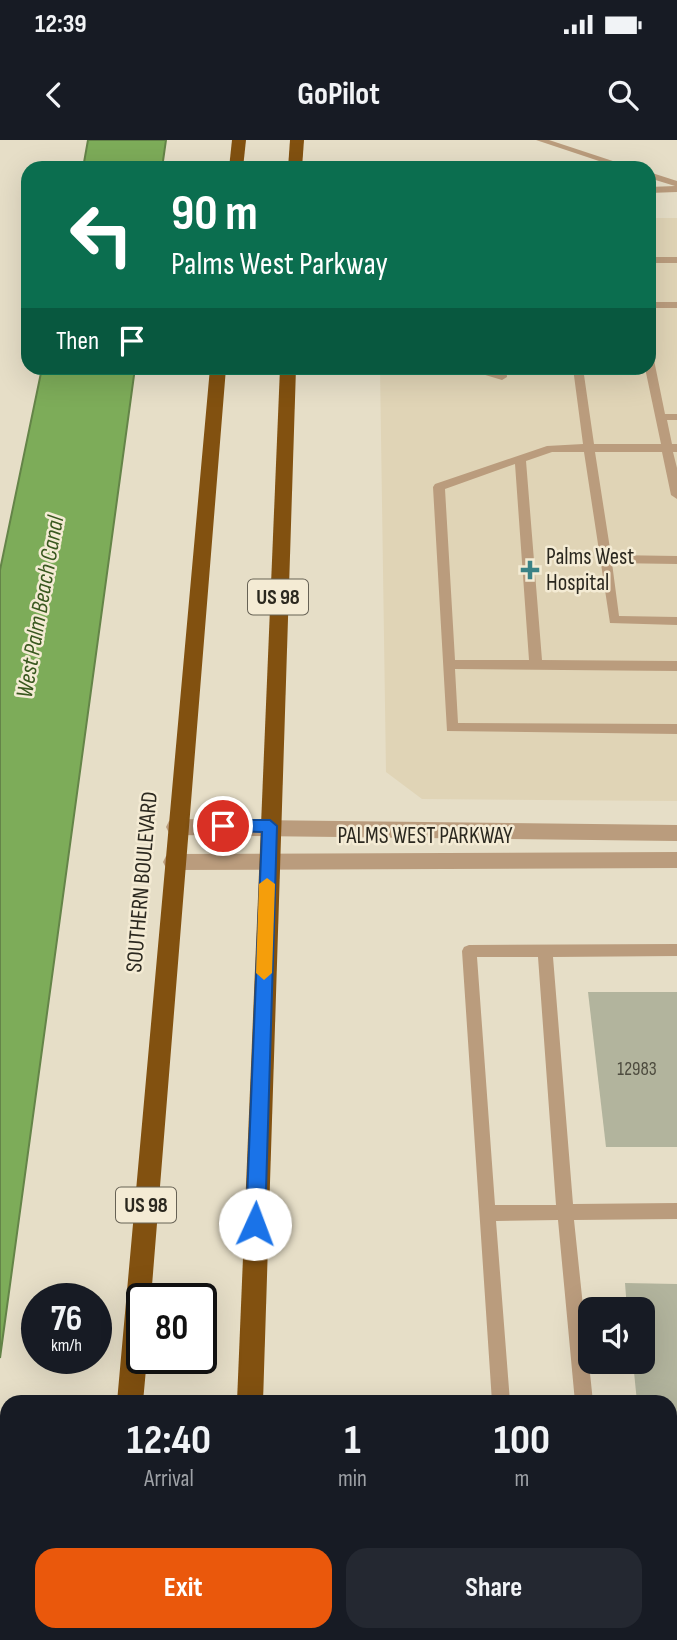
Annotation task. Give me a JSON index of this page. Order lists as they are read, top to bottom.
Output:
{
  "streets": {
    "highway": ["US 98", "SOUTHERN BOULEVARD"],
    "street": ["PALMS WEST PARKWAY"]
  },
  "crossings": [
    ["US 98", "PALMS WEST PARKWAY"],
    ["PALMS WEST PARKWAY", "SOUTHERN BOULEVARD"]
  ],
  "water": ["West Palm Beach Canal"],
  "places": {
    "health": ["Palms West Hospital"]
  },
  "house_numbers": ["12983"],
  "page": {
    "status": "12:39",
    "header": "GoPilot",
    "turn": ["90 m", "Palms West Parkway"],
    "then": "Then",
    "speed": "76 km/h",
    "limit": "80",
    "eta": [
      "12:40",
      "Arrival",
      "1",
      "min",
      "100",
      "m"
    ],
    "buttons": ["Exit", "Share"]
  }
}
